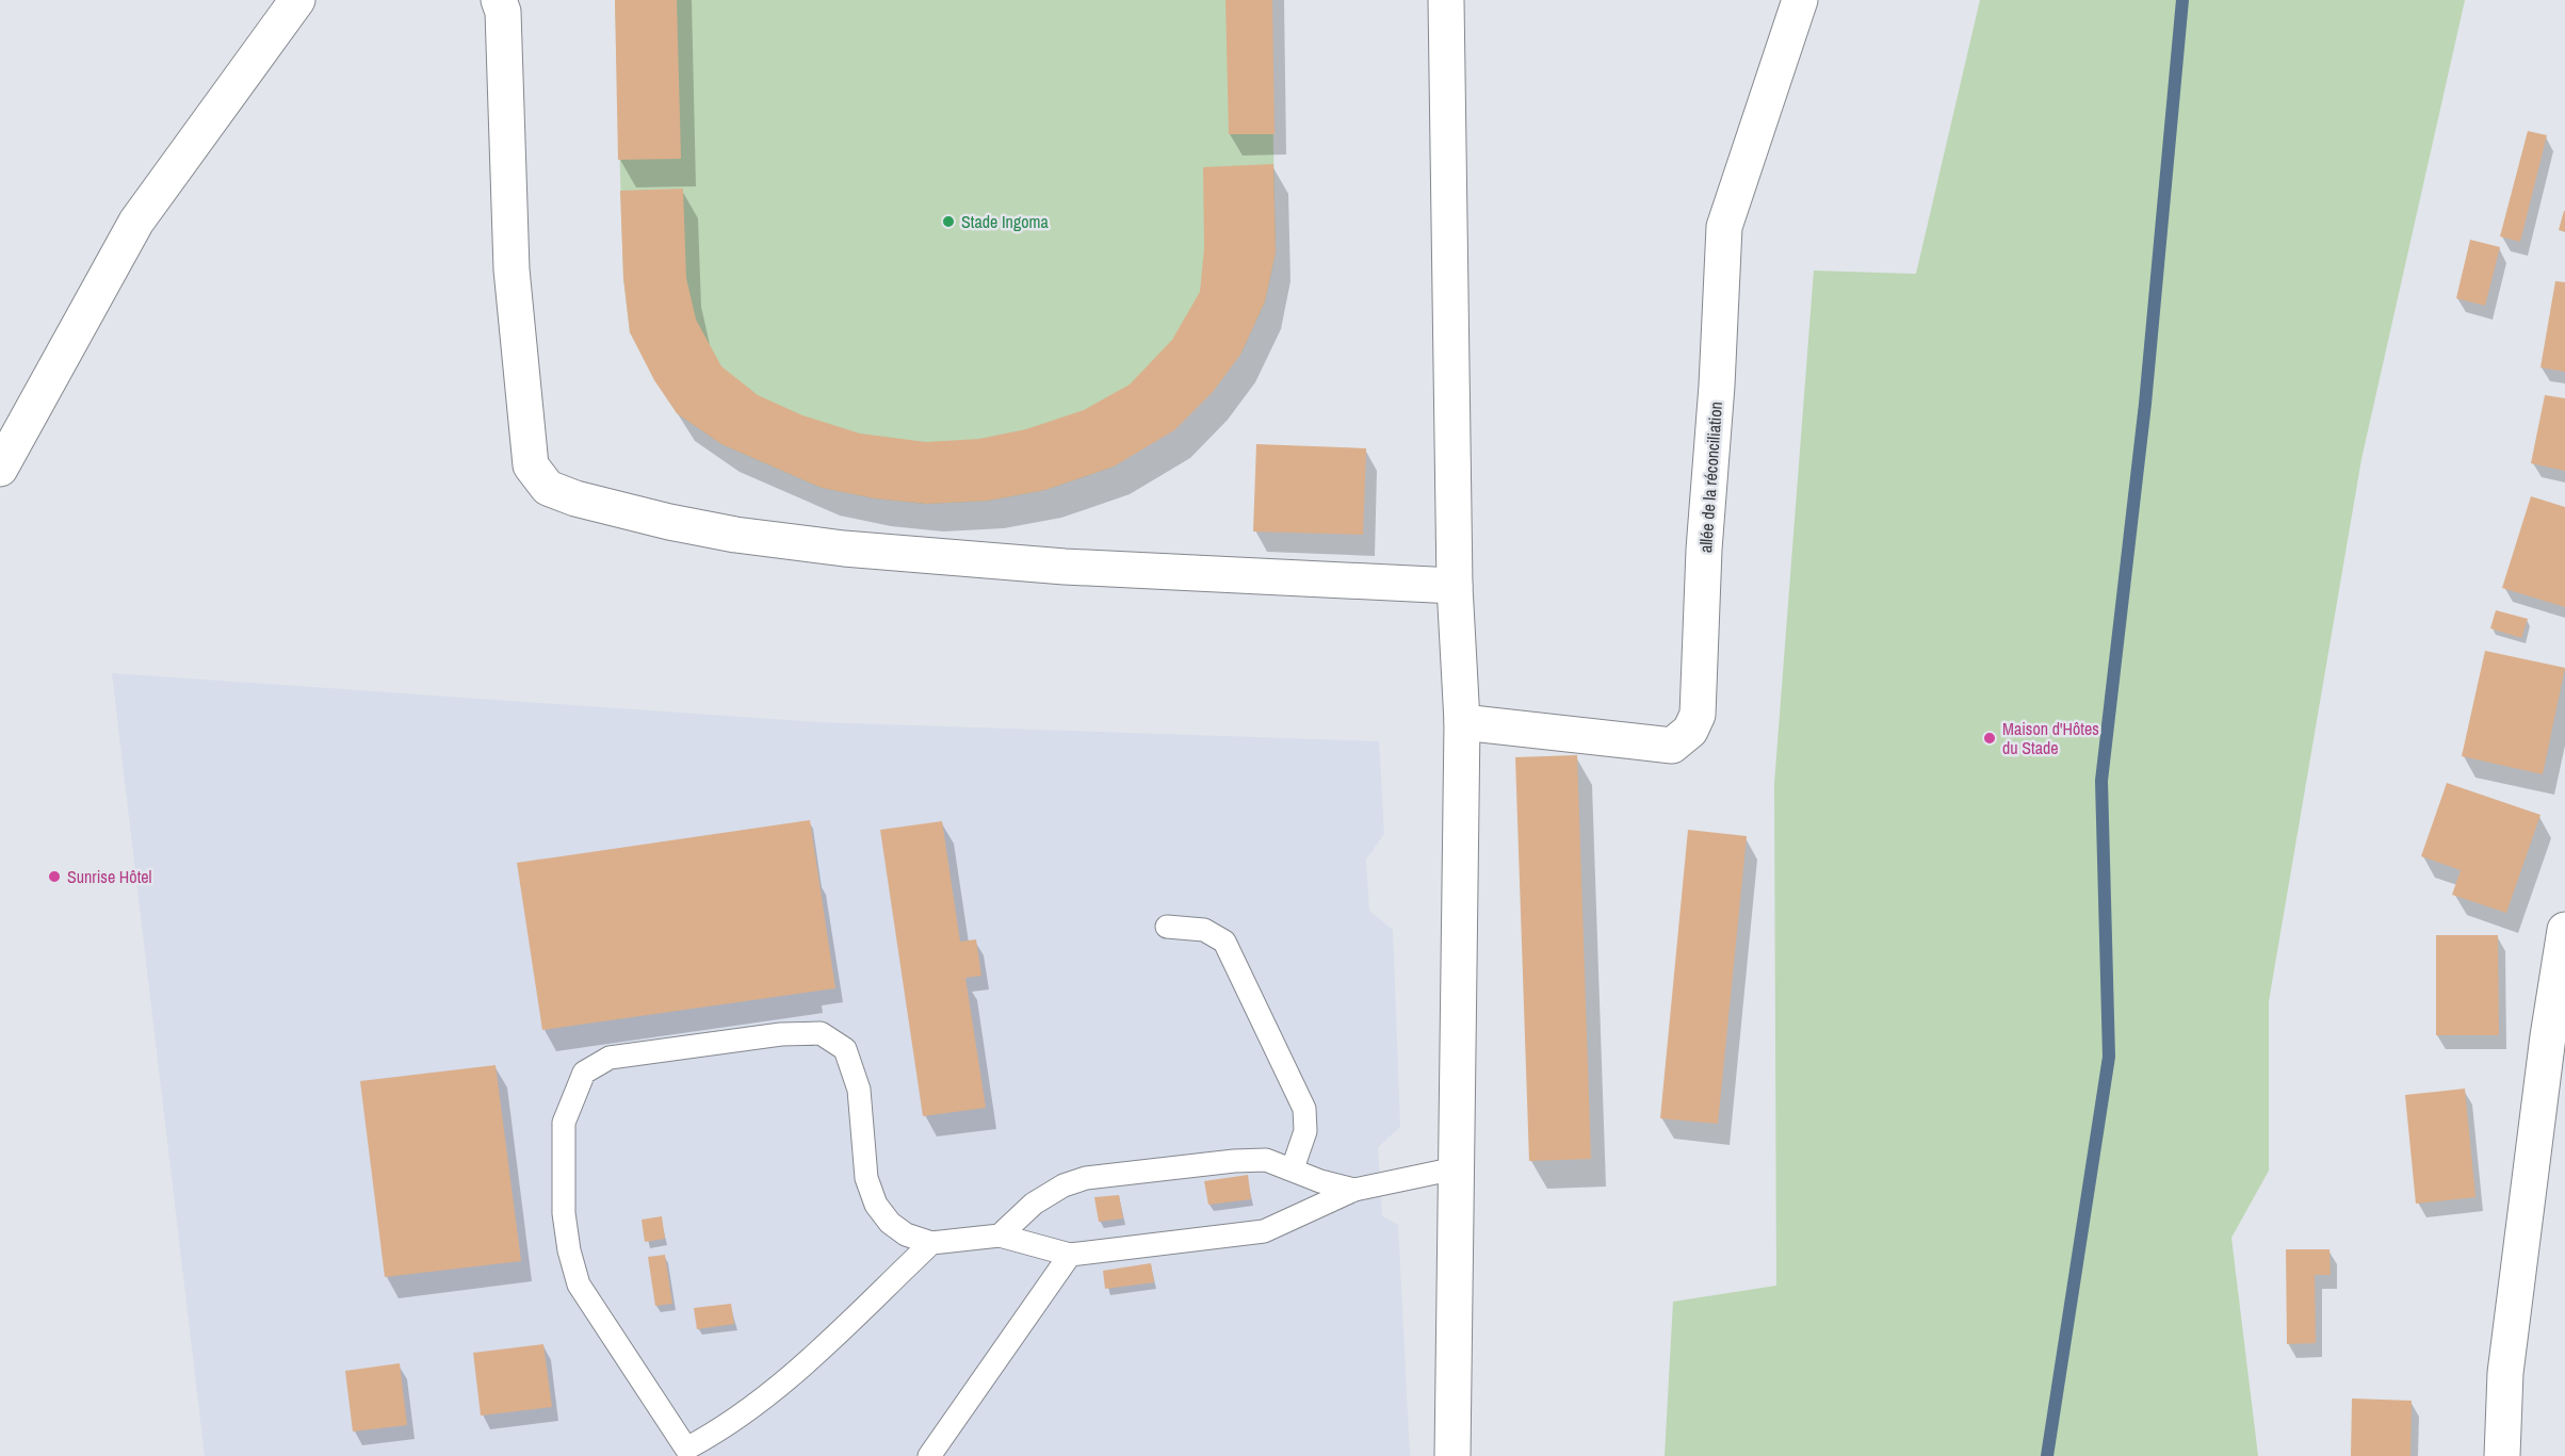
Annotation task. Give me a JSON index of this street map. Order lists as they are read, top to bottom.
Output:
{
  "streets": {
    "street": ["allée de la réconciliation"]
  },
  "places": ["Stade Ingoma", "Maison d'Hôtes du Stade", "Sunrise Hôtel"]
}
